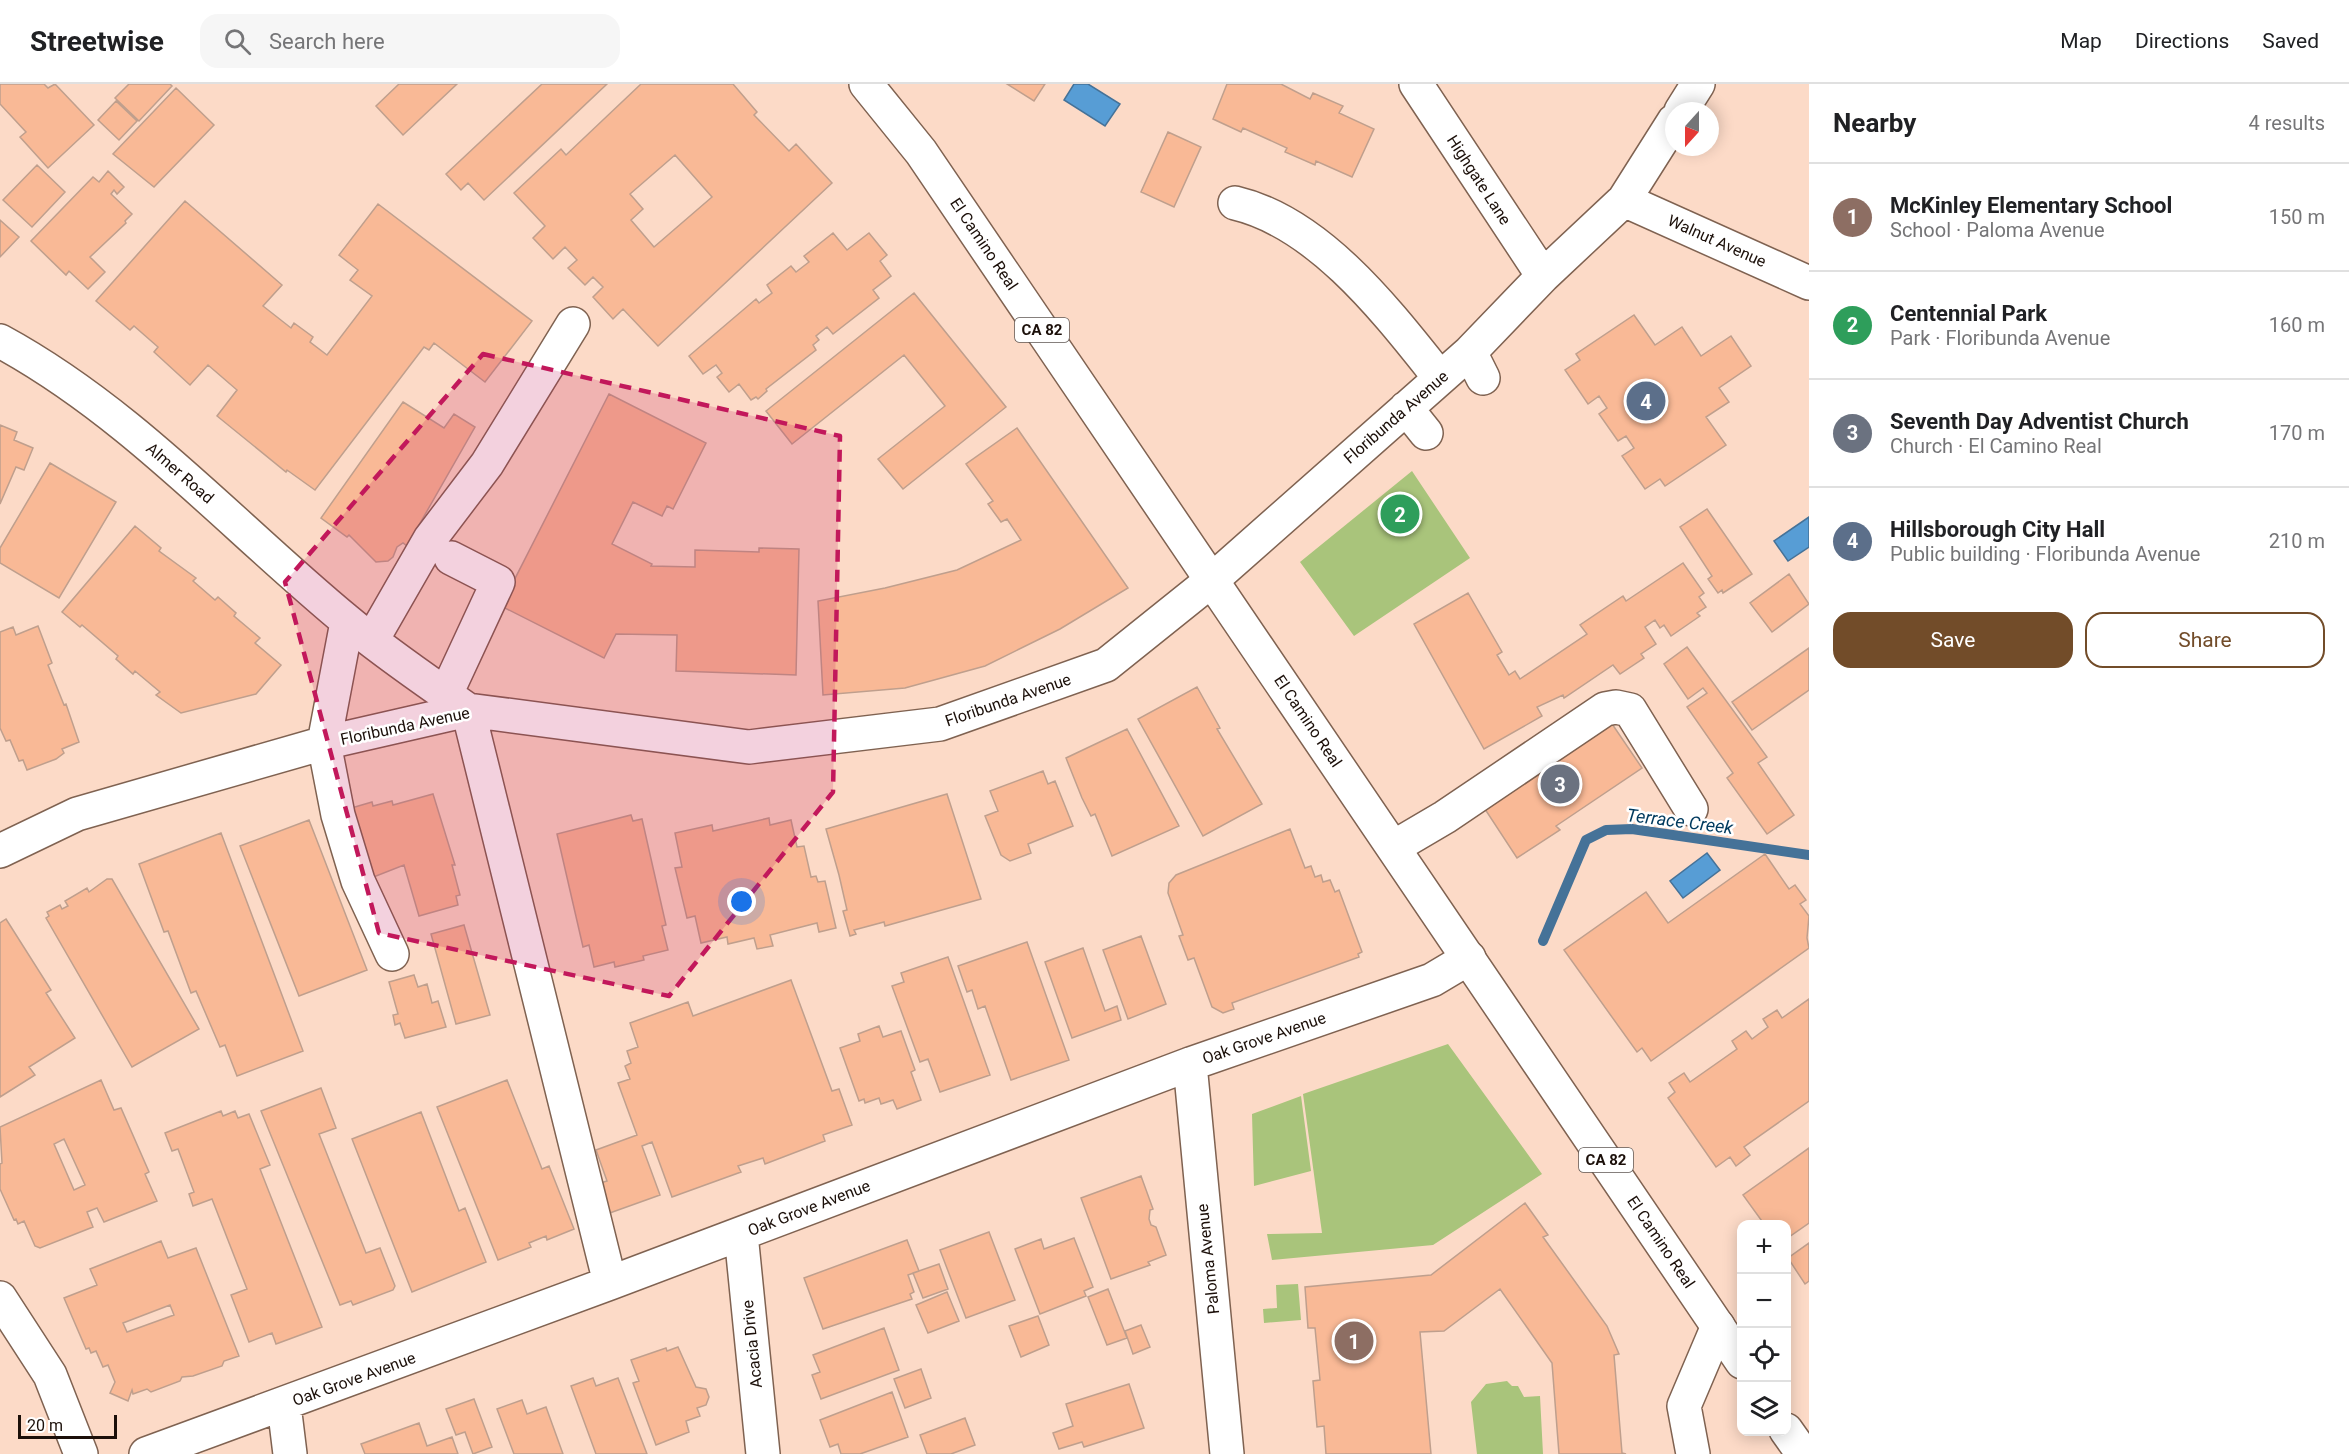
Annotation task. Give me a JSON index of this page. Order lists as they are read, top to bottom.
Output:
{
  "streets": {
    "street": [
      "Highgate Lane",
      "Walnut Avenue",
      "El Camino Real",
      "CA 82",
      "Floribunda Avenue",
      "Almer Road",
      "Oak Grove Avenue",
      "Paloma Avenue",
      "Acacia Drive"
    ]
  },
  "crossings": [
    ["Highgate Lane", "Floribunda Avenue"],
    ["Walnut Avenue", "Floribunda Avenue"],
    ["El Camino Real", "Floribunda Avenue"],
    ["El Camino Real", "Oak Grove Avenue"],
    ["Floribunda Avenue", "Almer Road"],
    ["Oak Grove Avenue", "Paloma Avenue"],
    ["Oak Grove Avenue", "Acacia Drive"]
  ],
  "water": ["Terrace Creek"],
  "scale_bar": "20 m",
  "north": "bottom",
  "page": {
    "header": "Streetwise",
    "search": "Search here",
    "nav": ["Map", "Directions", "Saved"],
    "heading": ["Nearby", "4 results"],
    "list": [
      {
        "mark": "1",
        "name": "McKinley Elementary School",
        "note": "School · Paloma Avenue",
        "value": "150 m"
      },
      {
        "mark": "2",
        "name": "Centennial Park",
        "note": "Park · Floribunda Avenue",
        "value": "160 m"
      },
      {
        "mark": "3",
        "name": "Seventh Day Adventist Church",
        "note": "Church · El Camino Real",
        "value": "170 m"
      },
      {
        "mark": "4",
        "name": "Hillsborough City Hall",
        "note": "Public building · Floribunda Avenue",
        "value": "210 m"
      }
    ],
    "pins": [
      "4",
      "2",
      "3",
      "1"
    ],
    "buttons": ["Save", "Share"],
    "map_buttons": ["+", "−"],
    "scale": "20 m"
  }
}
